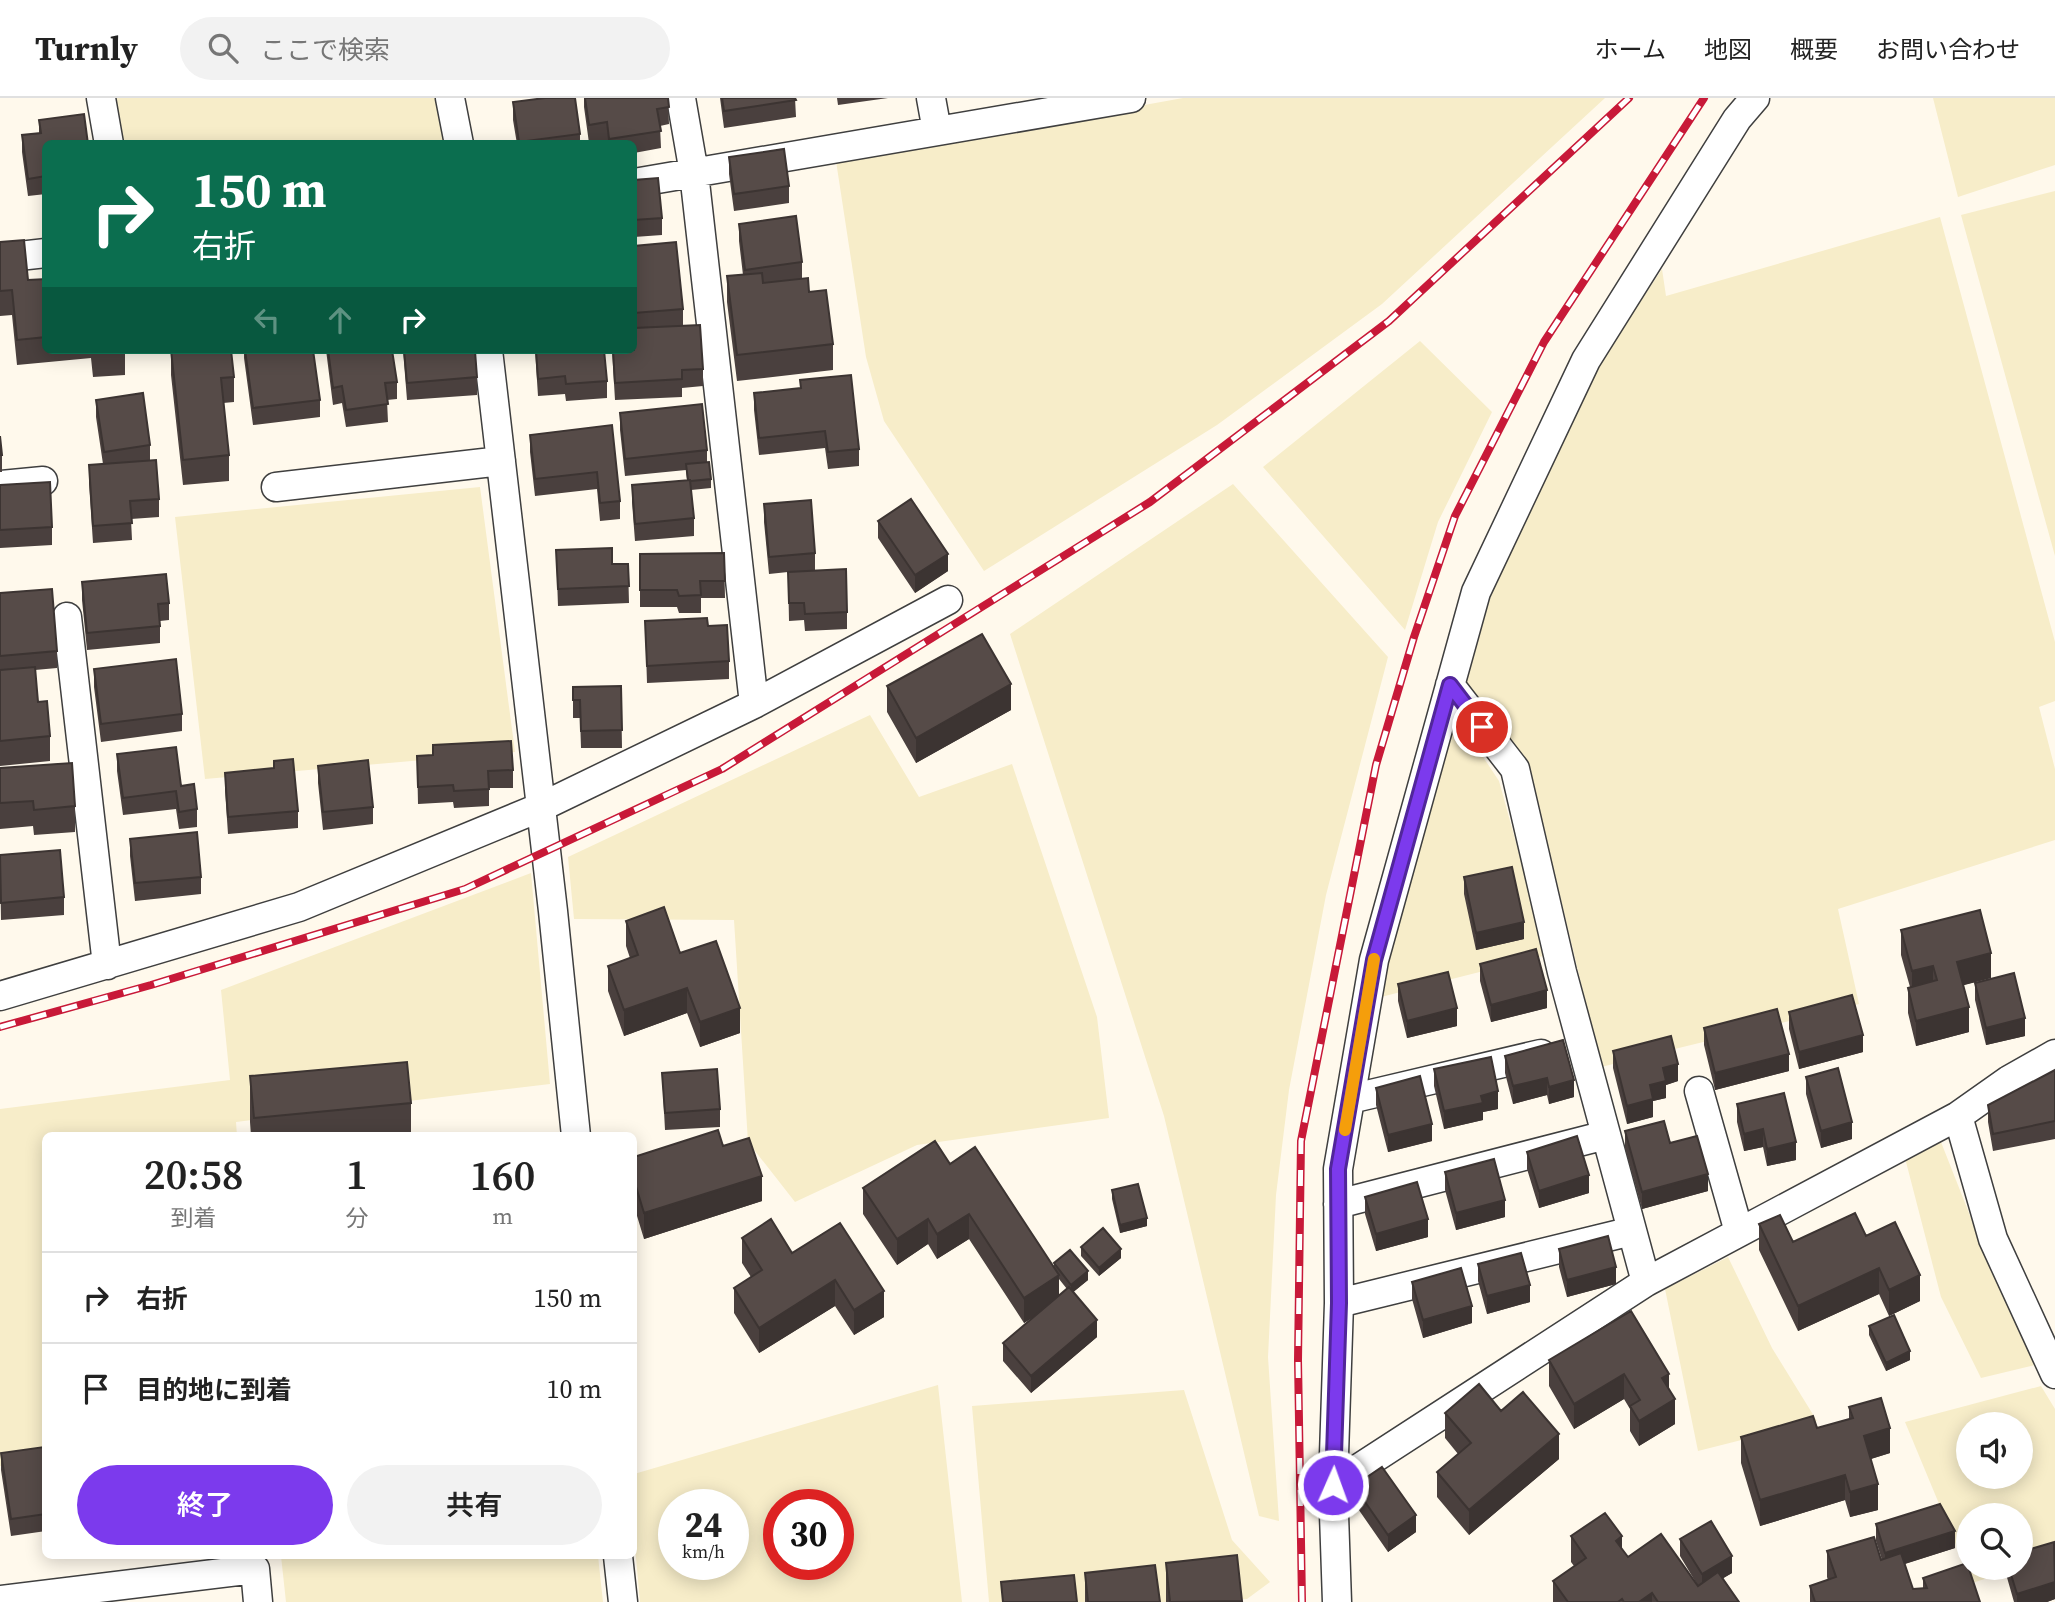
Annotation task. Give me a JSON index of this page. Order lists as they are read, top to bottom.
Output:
{
  "page": {
    "header": "Turnly",
    "search": "ここで検索",
    "nav": [
      "ホーム",
      "地図",
      "概要",
      "お問い合わせ"
    ],
    "turn": ["150 m", "右折"],
    "eta": [
      "20:58",
      "到着",
      "1",
      "分",
      "160",
      "m"
    ],
    "list": [
      {
        "name": "右折",
        "value": "150 m"
      },
      {
        "name": "目的地に到着",
        "value": "10 m"
      }
    ],
    "buttons": ["終了", "共有"],
    "speed": "24 km/h",
    "limit": "30"
  }
}
